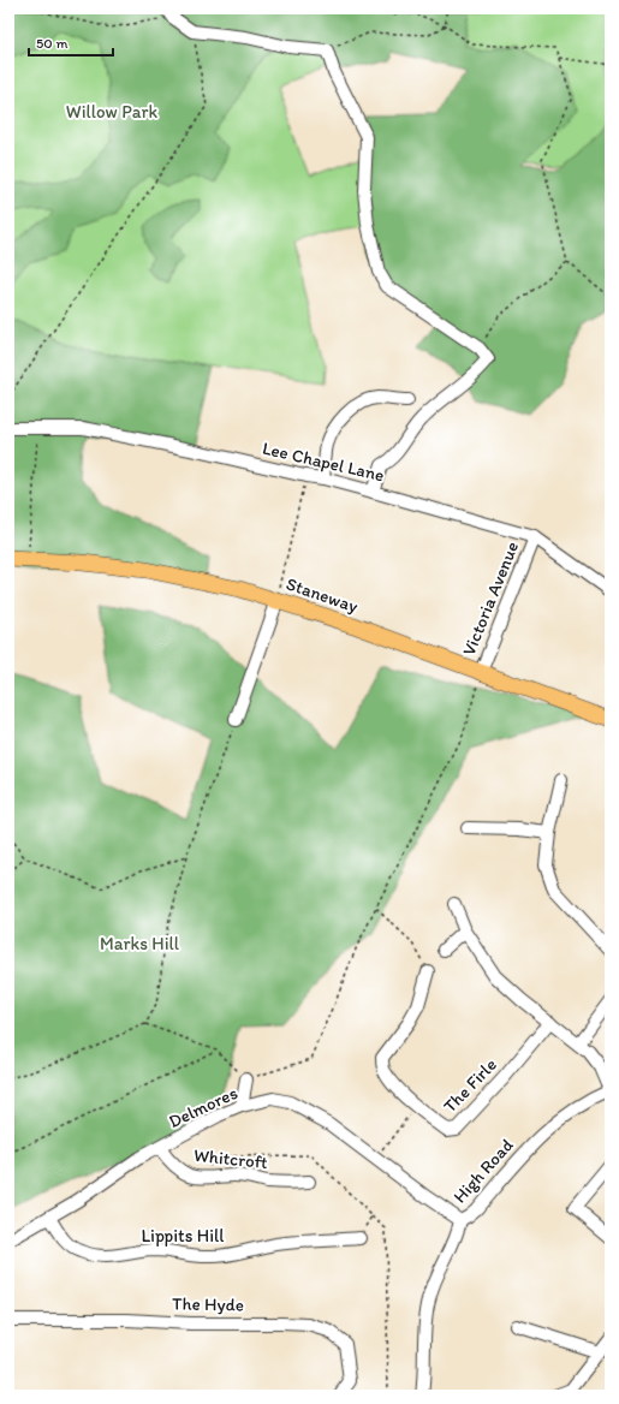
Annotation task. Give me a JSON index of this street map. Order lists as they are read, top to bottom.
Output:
{
  "streets": {
    "main road": ["Staneway"],
    "street": [
      "Lee Chapel Lane",
      "Victoria Avenue",
      "The Firle",
      "Delmores",
      "Whitcroft",
      "High Road",
      "Lippits Hill",
      "The Hyde"
    ]
  },
  "crossings": [
    ["Lee Chapel Lane", "Victoria Avenue"],
    ["Staneway", "Victoria Avenue"],
    ["Delmores", "Whitcroft"],
    ["Delmores", "High Road"],
    ["Delmores", "Lippits Hill"]
  ],
  "parks": ["Willow Park", "Marks Hill"],
  "scale_bar": "50 m"
}
